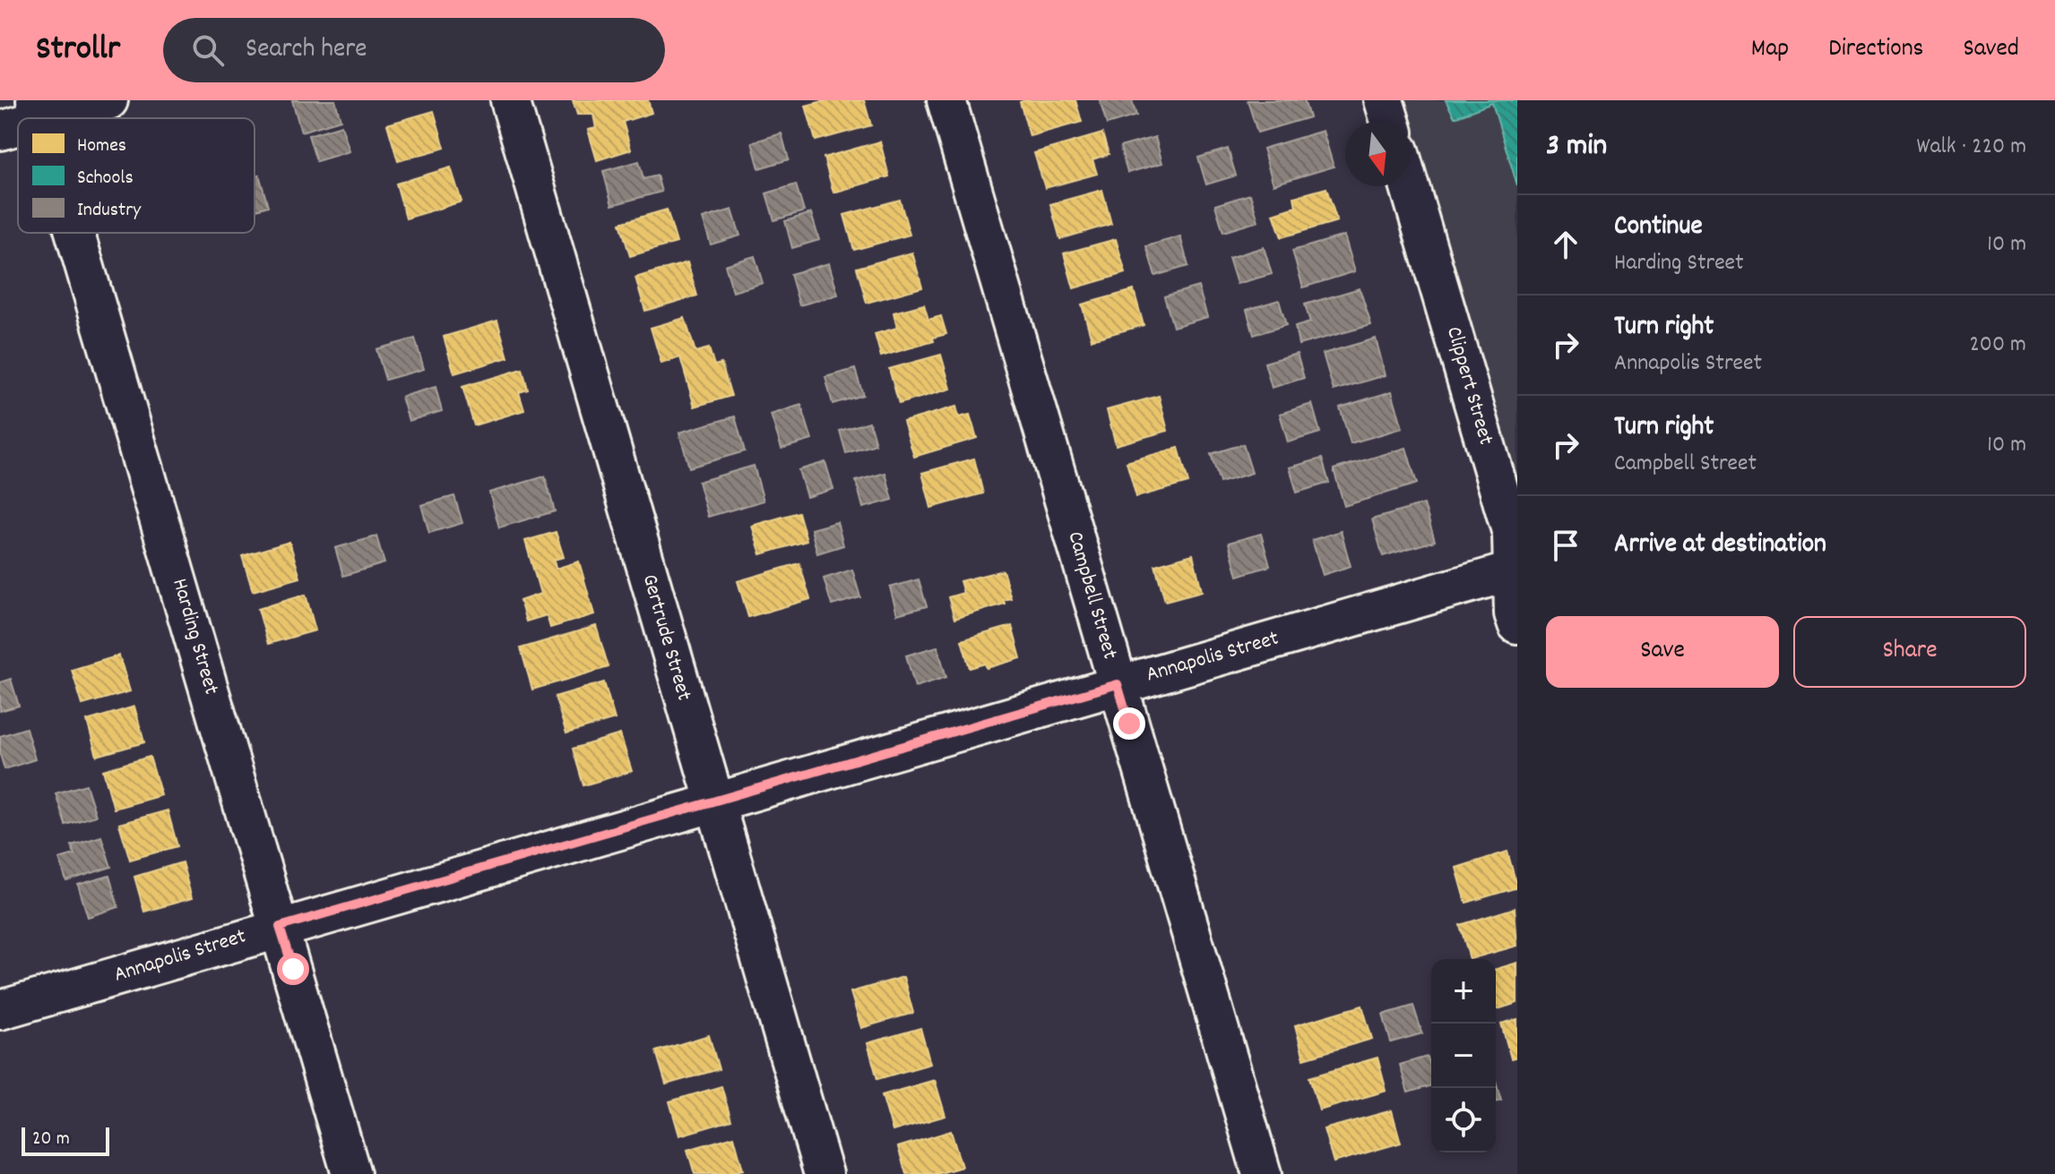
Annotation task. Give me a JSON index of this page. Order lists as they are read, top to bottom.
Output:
{
  "streets": {
    "street": [
      "Clippert Street",
      "Campbell Street",
      "Harding Street",
      "Gertrude Street",
      "Annapolis Street"
    ]
  },
  "crossings": [
    ["Clippert Street", "Annapolis Street"],
    ["Campbell Street", "Annapolis Street"],
    ["Harding Street", "Annapolis Street"],
    ["Gertrude Street", "Annapolis Street"]
  ],
  "legend": ["Homes", "Schools", "Industry"],
  "scale_bar": "20 m",
  "north": "bottom",
  "page": {
    "header": "Strollr",
    "search": "Search here",
    "nav": ["Map", "Directions", "Saved"],
    "heading": ["3 min", "Walk · 220 m"],
    "list": [
      ["Continue", "Harding Street", "10 m"],
      ["Turn right", "Annapolis Street", "200 m"],
      ["Turn right", "Campbell Street", "10 m"],
      "Arrive at destination"
    ],
    "buttons": ["Save", "Share"],
    "map_buttons": ["+", "−"],
    "scale": "20 m"
  }
}
